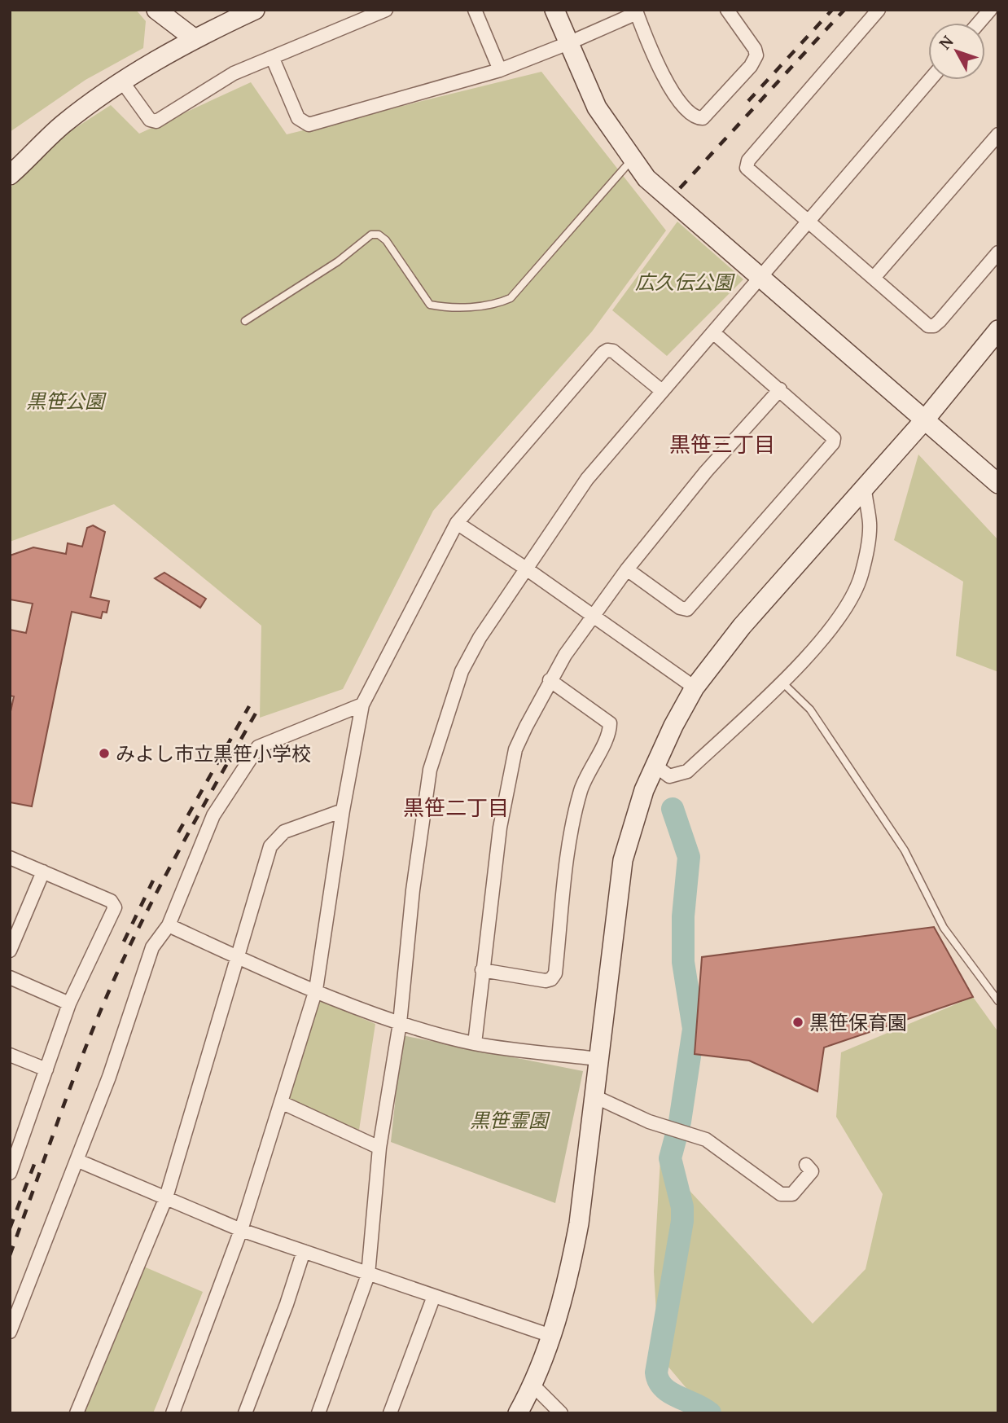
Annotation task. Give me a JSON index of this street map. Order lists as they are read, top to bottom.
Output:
{
  "districts": ["黒笹三丁目", "黒笹二丁目"],
  "parks": ["広久伝公園", "黒笹公園", "黒笹霊園"],
  "places": ["みよし市立黒笹小学校", "黒笹保育園"],
  "north": "top left"
}
